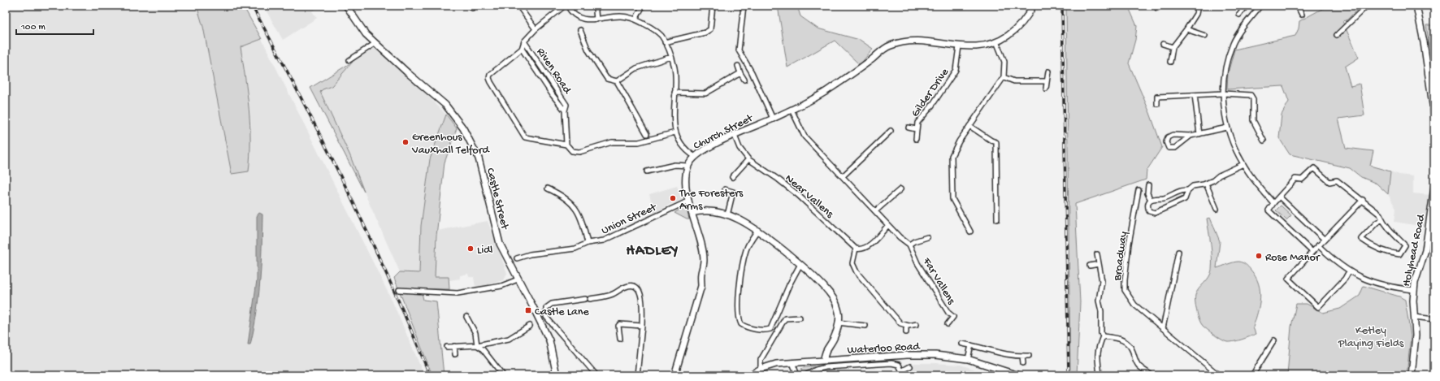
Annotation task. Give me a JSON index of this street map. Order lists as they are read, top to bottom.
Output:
{
  "streets": {
    "street": [
      "Riven Road",
      "Gilder Drive",
      "Church Street",
      "Near Vallens",
      "Castle Street",
      "Union Street",
      "Holyhead Road",
      "Broadway",
      "Far Vallens",
      "Waterloo Road"
    ]
  },
  "crossings": [
    ["Gilder Drive", "Church Street"],
    ["Church Street", "Near Vallens"],
    ["Church Street", "Union Street"],
    ["Church Street", "Far Vallens"]
  ],
  "districts": ["HADLEY"],
  "parks": ["Ketley Playing Fields"],
  "places": {
    "other": [
      "Greenhous Vauxhall Telford",
      "The Foresters Arms",
      "Lidl",
      "Rose Manor"
    ],
    "transit": ["Castle Lane"]
  },
  "scale_bar": "100 m"
}
